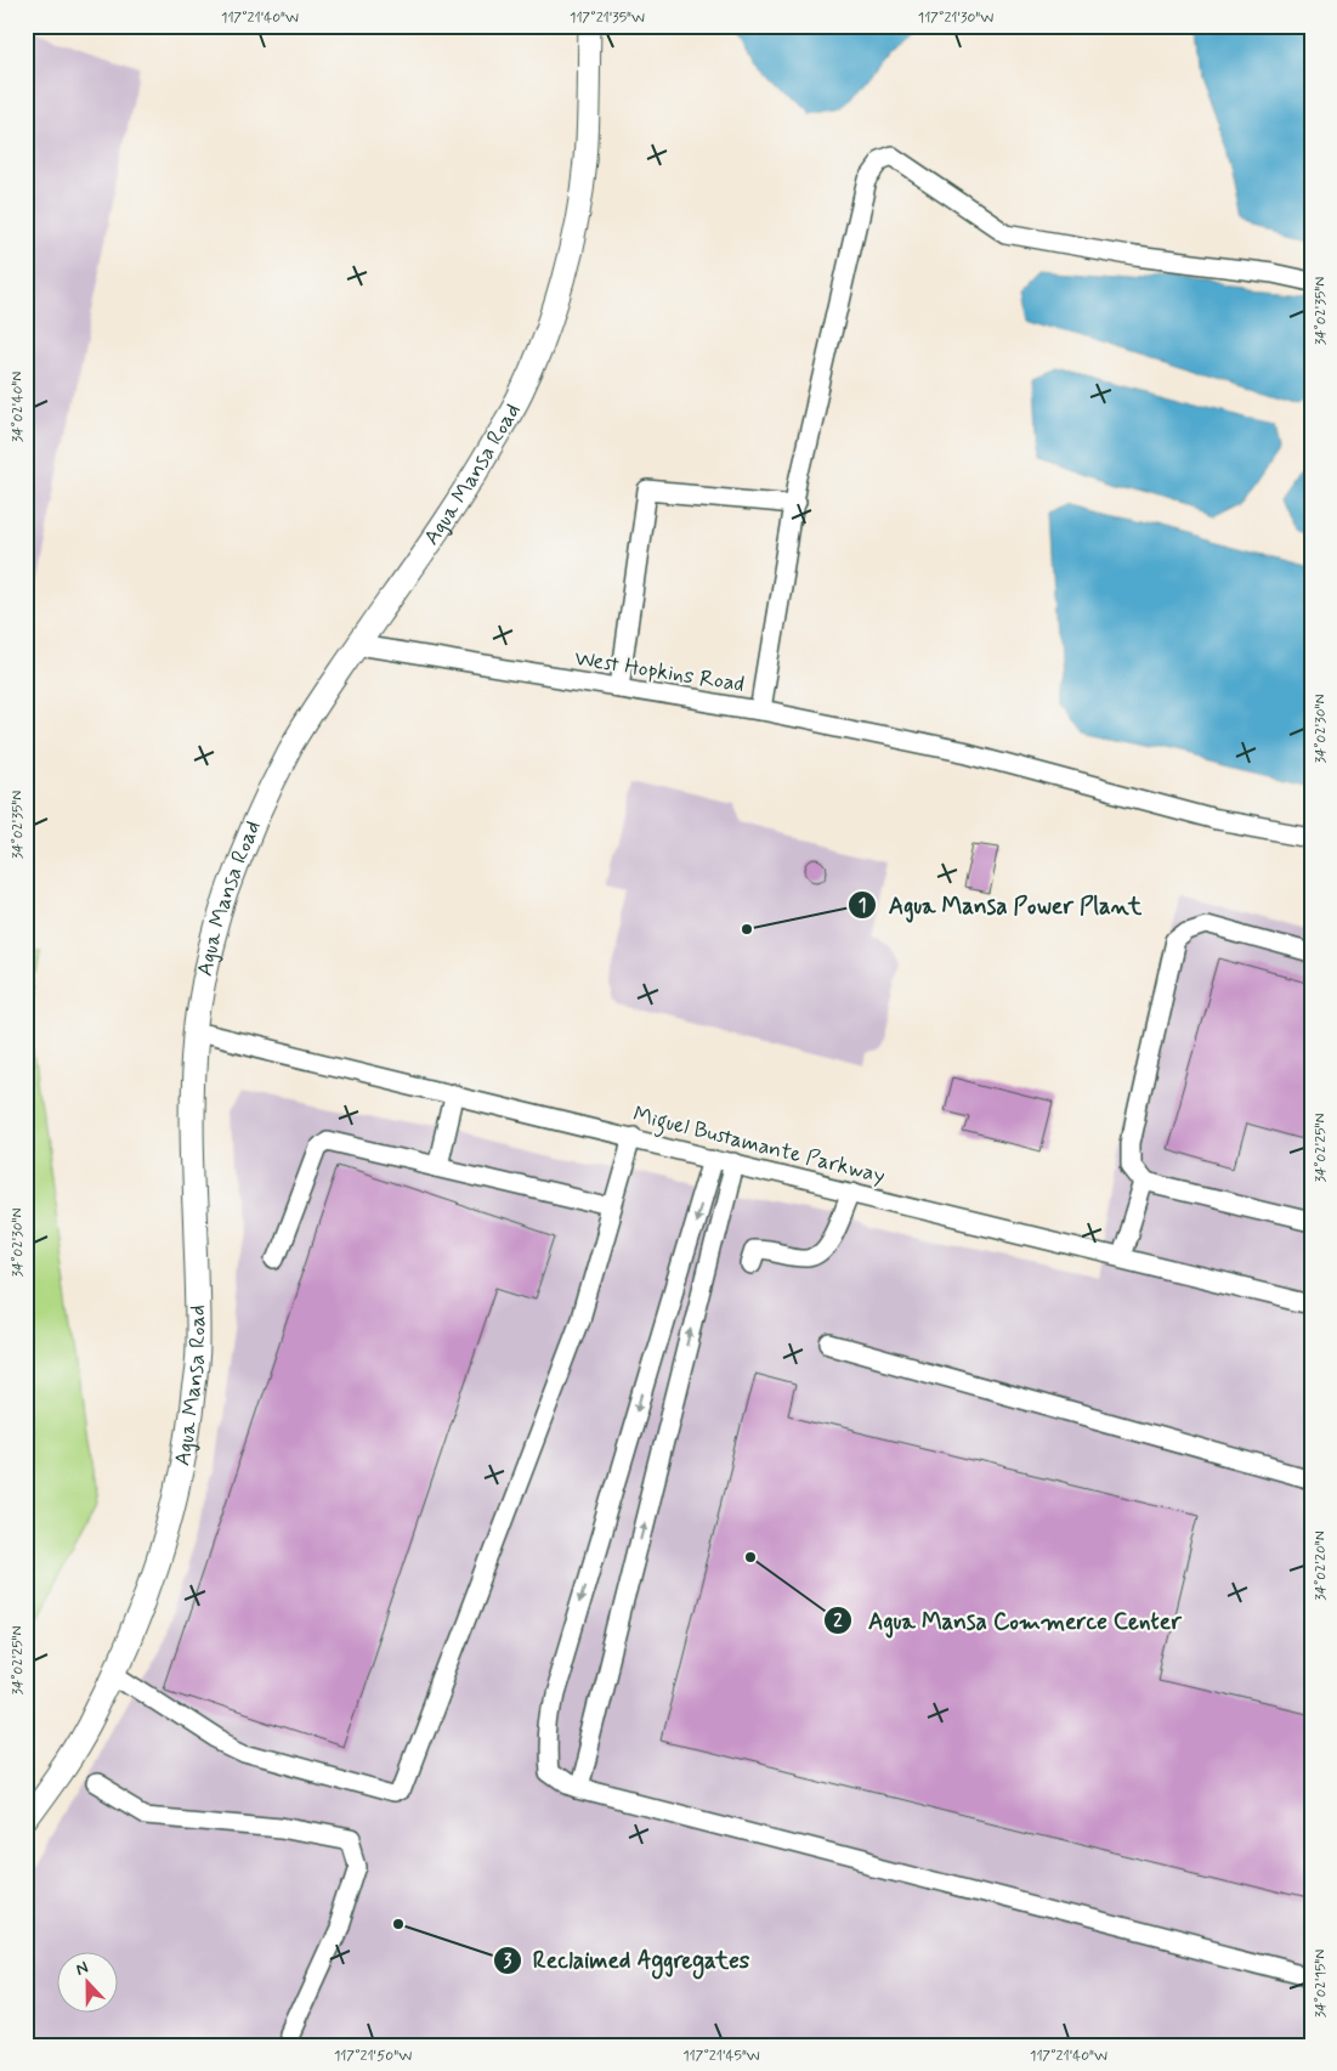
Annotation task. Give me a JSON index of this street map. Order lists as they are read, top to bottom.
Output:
{
  "streets": {
    "main road": ["Agua Mansa Road"],
    "street": ["West Hopkins Road", "Miguel Bustamante Parkway"]
  },
  "crossings": [
    ["Agua Mansa Road", "West Hopkins Road"],
    ["Agua Mansa Road", "Miguel Bustamante Parkway"]
  ],
  "places": ["Agua Mansa Power Plant", "Agua Mansa Commerce Center", "Reclaimed Aggregates"],
  "north": "top",
  "coordinates": [
    "117°21'40\"W",
    "117°21'35\"W",
    "117°21'30\"W",
    "34°02'35\"N",
    "34°02'40\"N",
    "34°02'30\"N",
    "34°02'25\"N",
    "34°02'20\"N",
    "34°02'15\"N",
    "117°21'50\"W",
    "117°21'45\"W"
  ]
}
